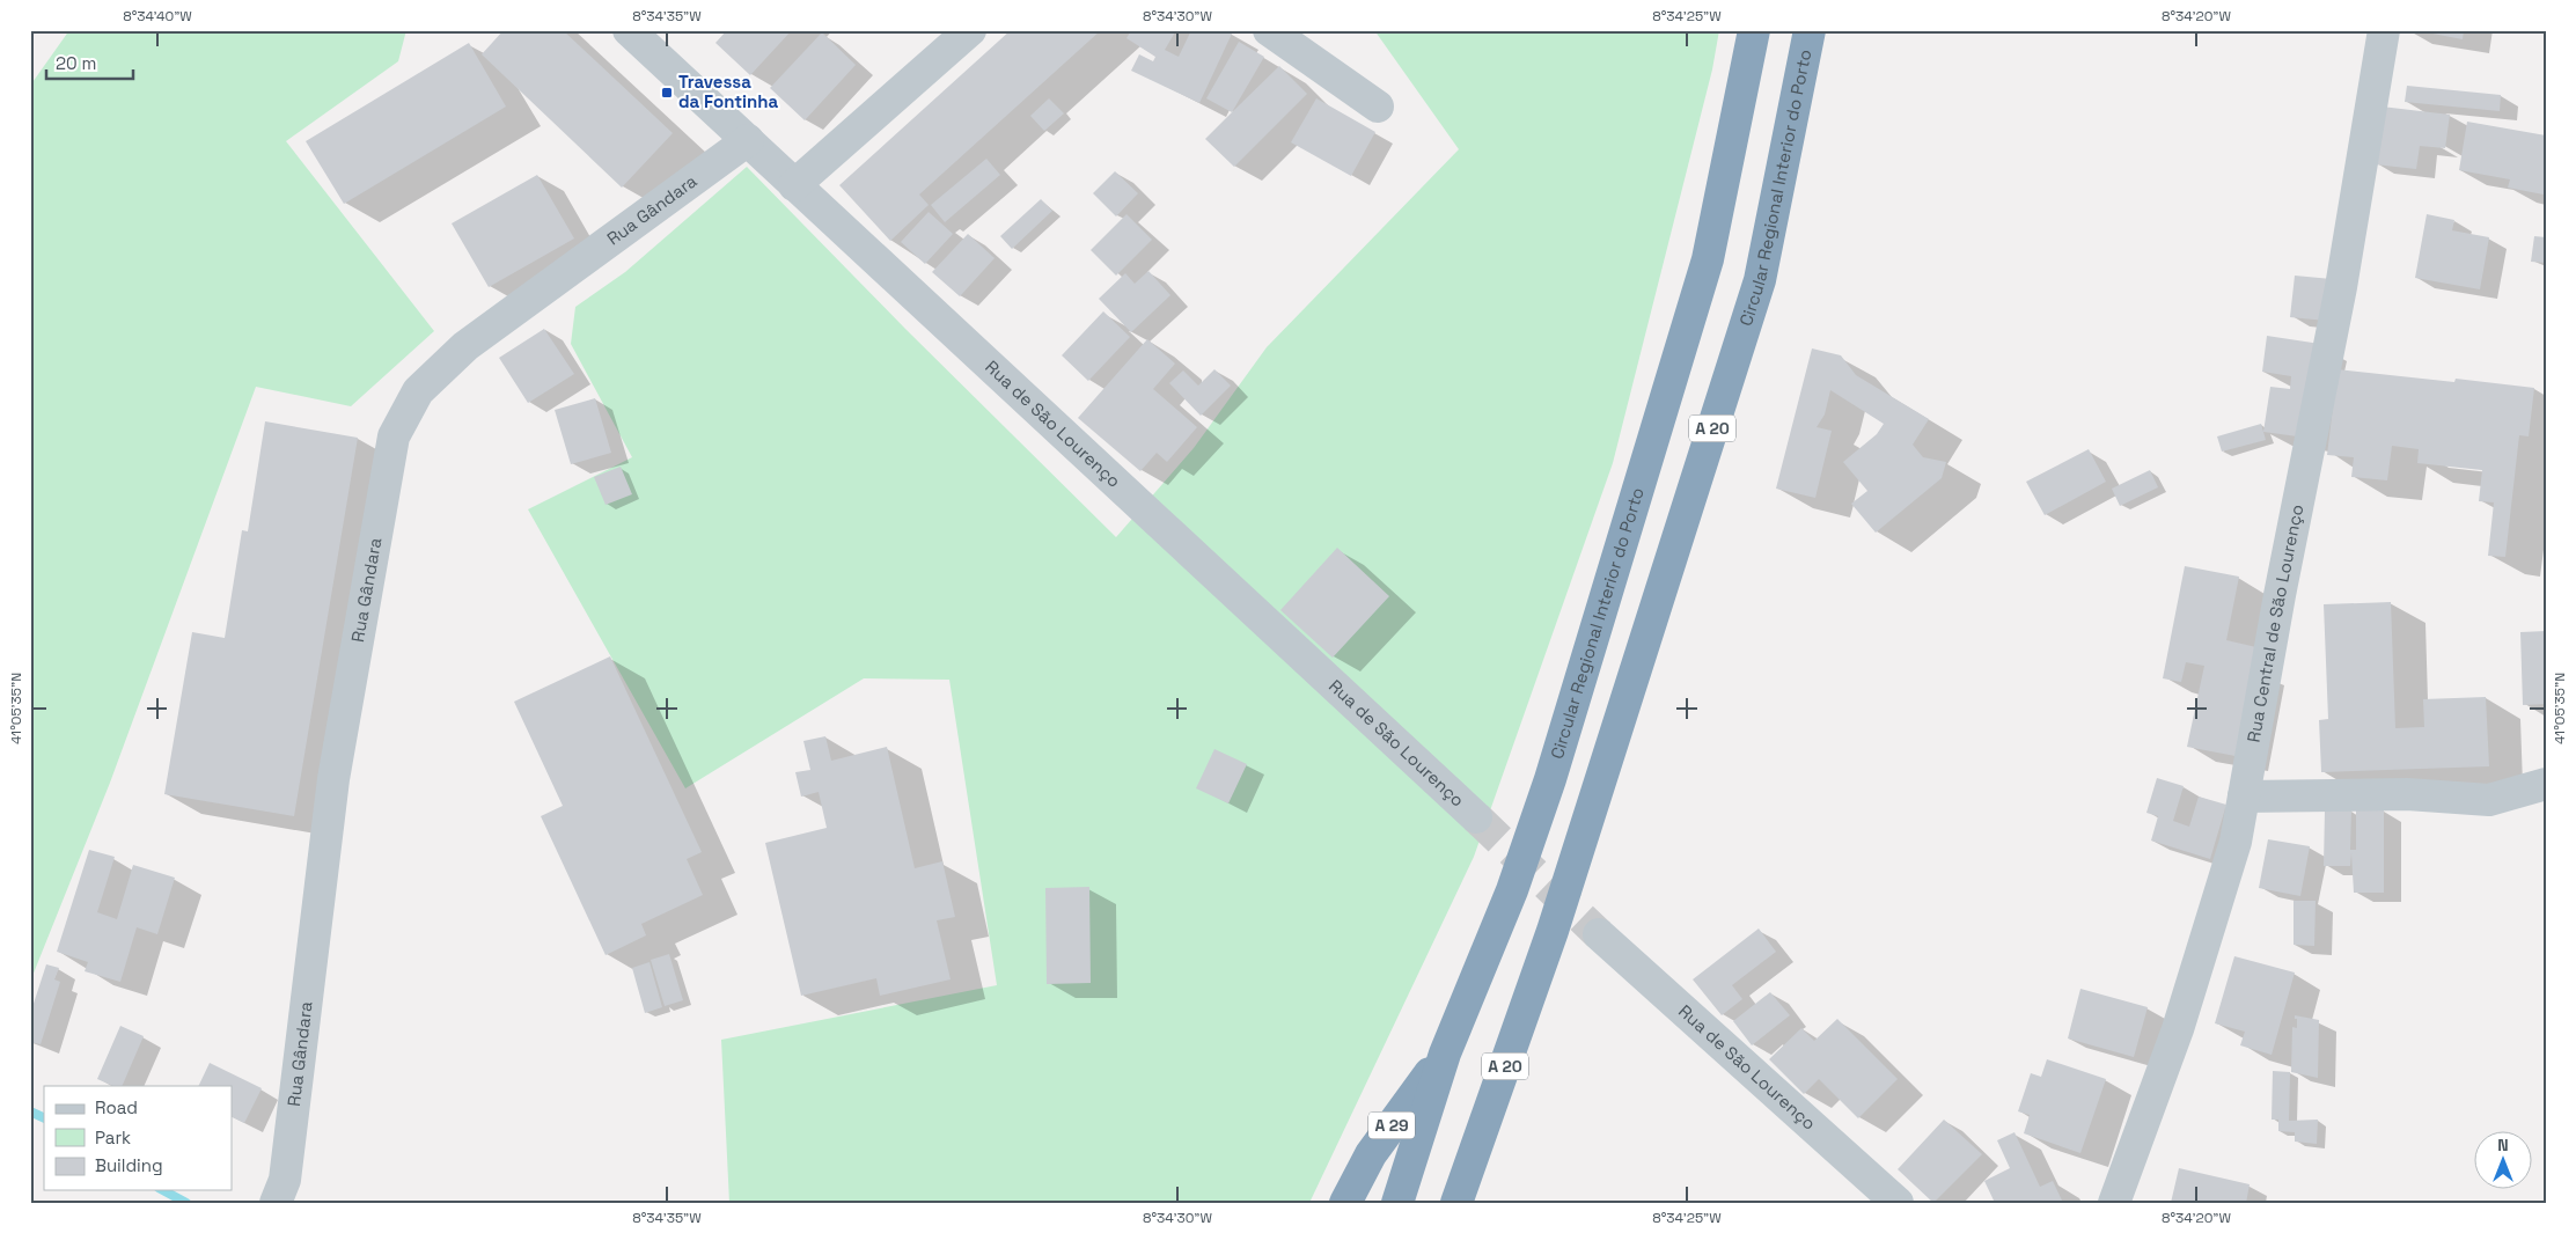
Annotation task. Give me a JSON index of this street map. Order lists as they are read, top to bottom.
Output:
{
  "streets": {
    "highway": ["Circular Regional Interior do Porto", "A 20", "A 29"],
    "street": ["Rua Gândara", "Rua de São Lourenço", "Rua Central de São Lourenço"]
  },
  "crossings": [
    ["Circular Regional Interior do Porto", "A 29"],
    ["Rua Gândara", "Rua de São Lourenço"]
  ],
  "places": {
    "transit": ["Travessa da Fontinha"]
  },
  "legend": ["Road", "Park", "Building"],
  "scale_bar": "20 m",
  "north": "top",
  "coordinates": [
    "8°34'40\"W",
    "8°34'35\"W",
    "8°34'30\"W",
    "8°34'25\"W",
    "8°34'20\"W",
    "41°05'35\"N"
  ]
}
